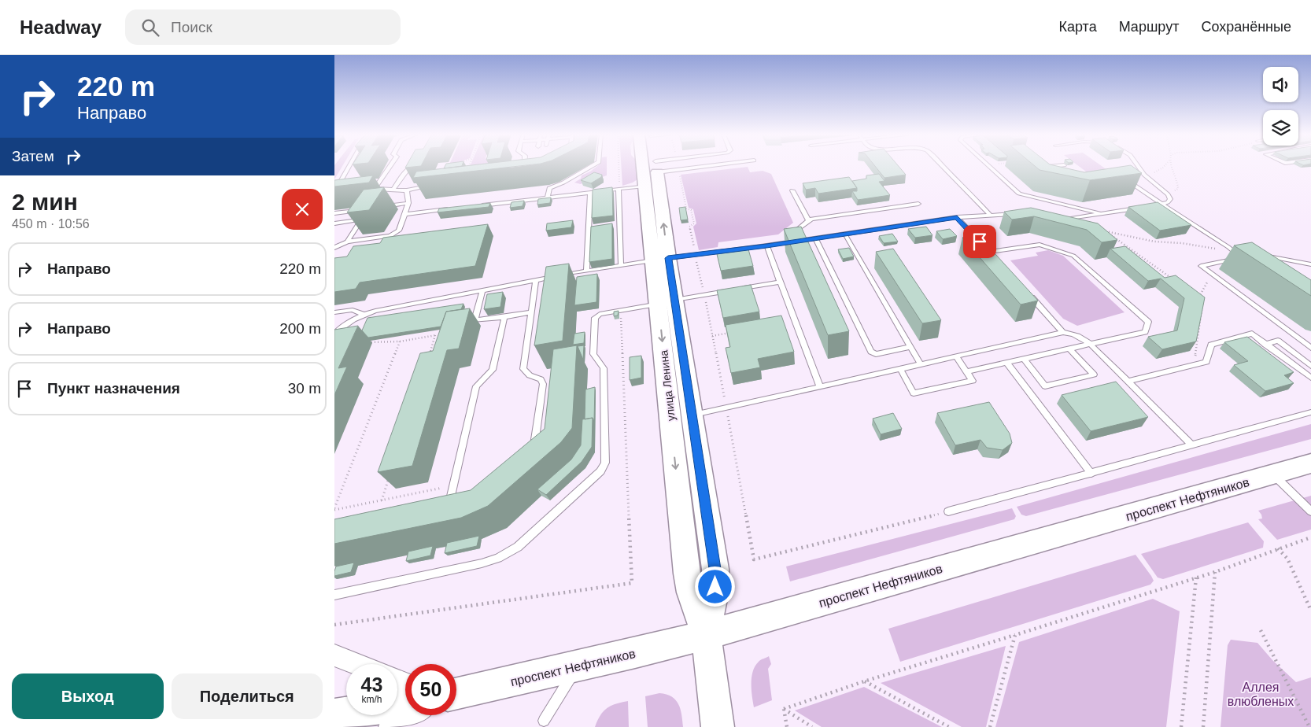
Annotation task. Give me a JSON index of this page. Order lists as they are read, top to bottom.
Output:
{
  "streets": {
    "main road": ["улица Ленина", "проспект Нефтяников"]
  },
  "crossings": [
    ["улица Ленина", "проспект Нефтяников"]
  ],
  "parks": ["Аллея влюбленых"],
  "page": {
    "header": "Headway",
    "search": "Поиск",
    "nav": ["Карта", "Маршрут", "Сохранённые"],
    "turn": ["220 m", "Направо"],
    "then": "Затем",
    "heading": ["2 мин", "450 m · 10:56"],
    "list": [
      {
        "name": "Направо",
        "value": "220 m"
      },
      {
        "name": "Направо",
        "value": "200 m"
      },
      {
        "name": "Пункт назначения",
        "value": "30 m"
      }
    ],
    "speed": "43 km/h",
    "limit": "50",
    "buttons": ["Выход", "Поделиться"]
  }
}
